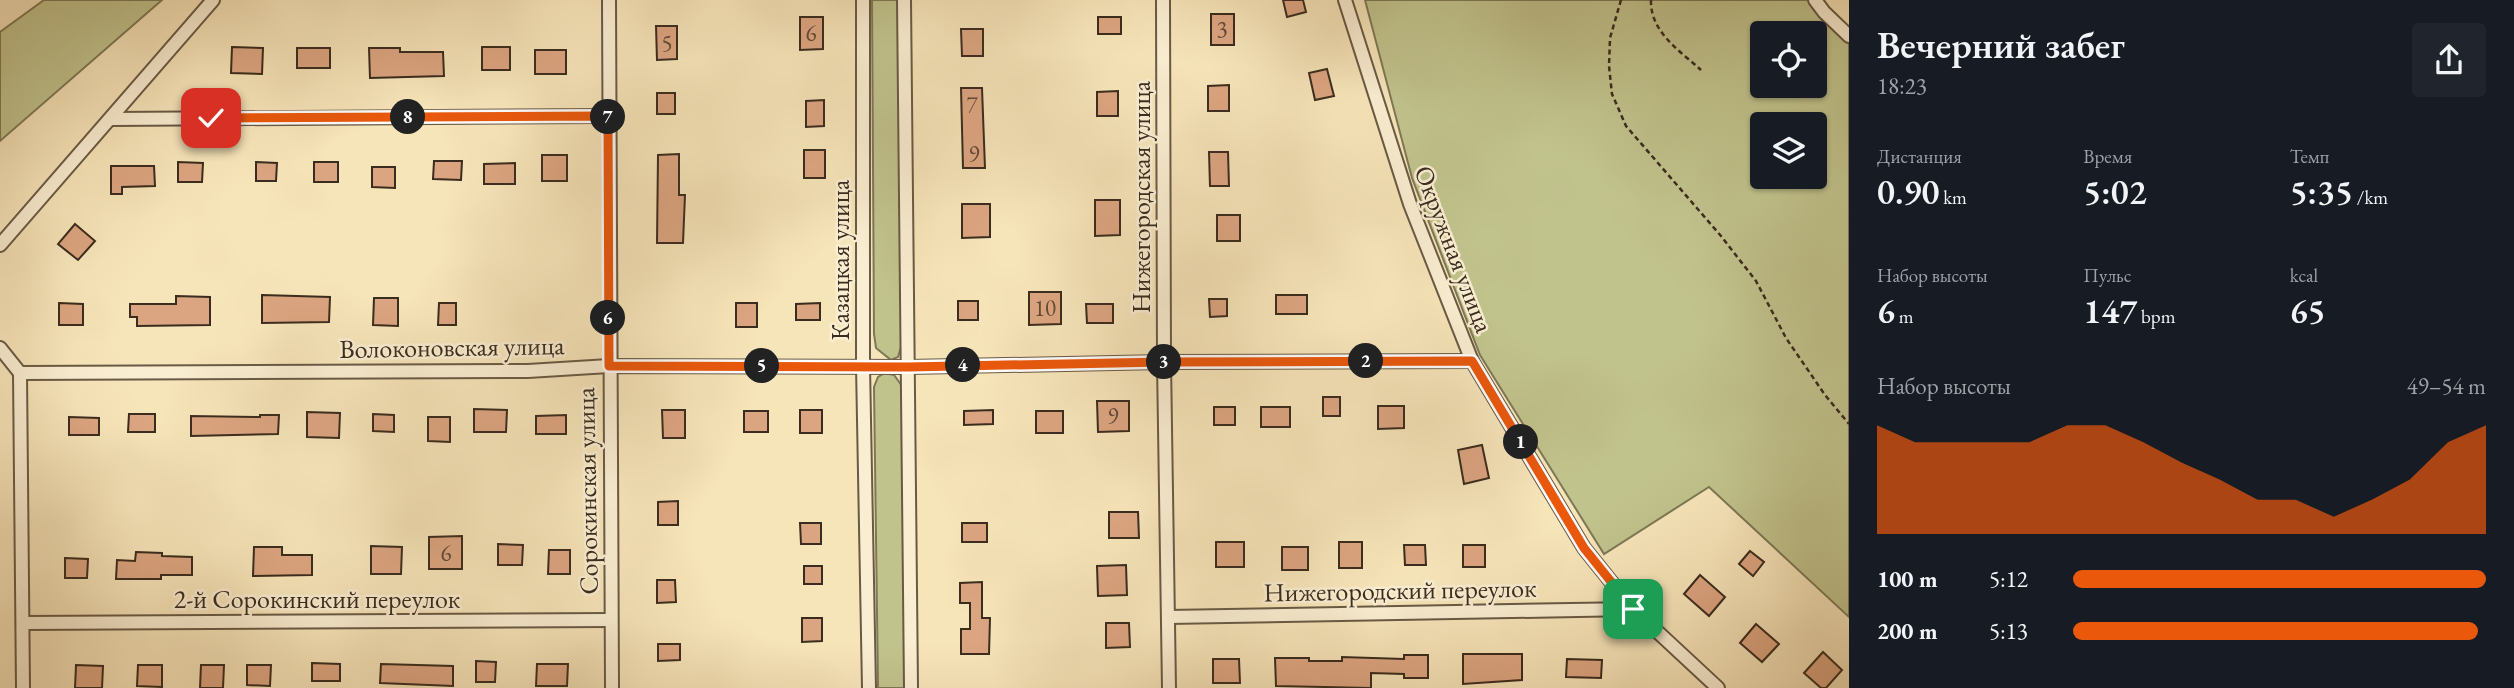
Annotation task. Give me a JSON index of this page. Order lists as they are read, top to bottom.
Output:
{
  "streets": {
    "street": [
      "Нижегородская улица",
      "Окружная улица",
      "Казацкая улица",
      "Волоконовская улица",
      "Сорокинская улица",
      "Нижегородский переулок",
      "2-й Сорокинский переулок"
    ]
  },
  "crossings": [
    ["Нижегородская улица", "Волоконовская улица"],
    ["Нижегородская улица", "Нижегородский переулок"],
    ["Окружная улица", "Волоконовская улица"],
    ["Окружная улица", "Нижегородский переулок"],
    ["Казацкая улица", "Волоконовская улица"],
    ["Волоконовская улица", "Сорокинская улица"],
    ["Сорокинская улица", "2-й Сорокинский переулок"]
  ],
  "house_numbers": [
    "3",
    "6",
    "5",
    "7",
    "9",
    "10",
    "9",
    "6"
  ],
  "page": {
    "heading": ["Вечерний забег", "18:23"],
    "pins": [
      "7",
      "8",
      "6",
      "2",
      "3",
      "4",
      "5",
      "1"
    ],
    "stats": [
      ["Дистанция", "0.90 km"],
      ["Время", "5:02"],
      ["Темп", "5:35 /km"],
      ["Набор высоты", "6 m"],
      ["Пульс", "147 bpm"],
      ["kcal", "65"]
    ],
    "chart": ["Набор высоты", "49–54 m"],
    "list": [
      {
        "name": "100 m",
        "note": "5:12"
      },
      {
        "name": "200 m",
        "note": "5:13"
      }
    ]
  }
}
